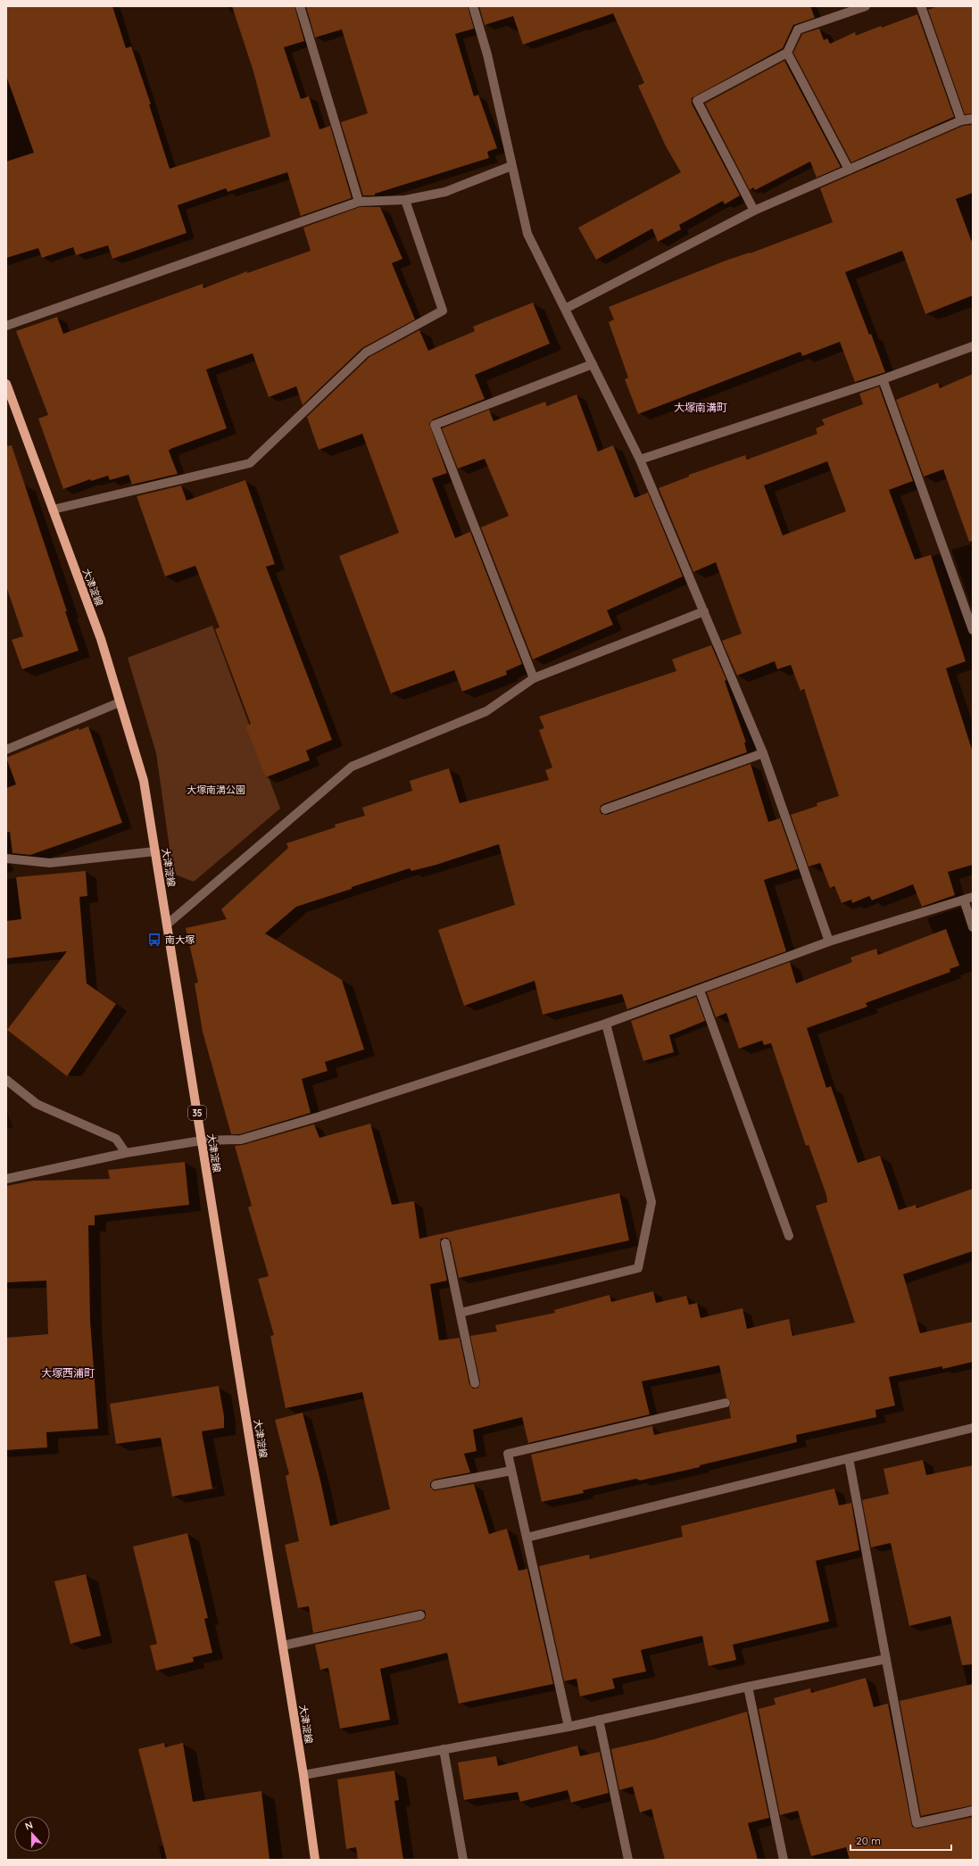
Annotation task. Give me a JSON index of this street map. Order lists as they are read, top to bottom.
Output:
{
  "streets": {
    "main road": ["大津淀線", "35"]
  },
  "districts": ["大塚南溝町", "大塚西浦町"],
  "parks": ["大塚南溝公園"],
  "places": {
    "bus stop": ["南大塚"]
  },
  "scale_bar": "20 m",
  "north": "top"
}
